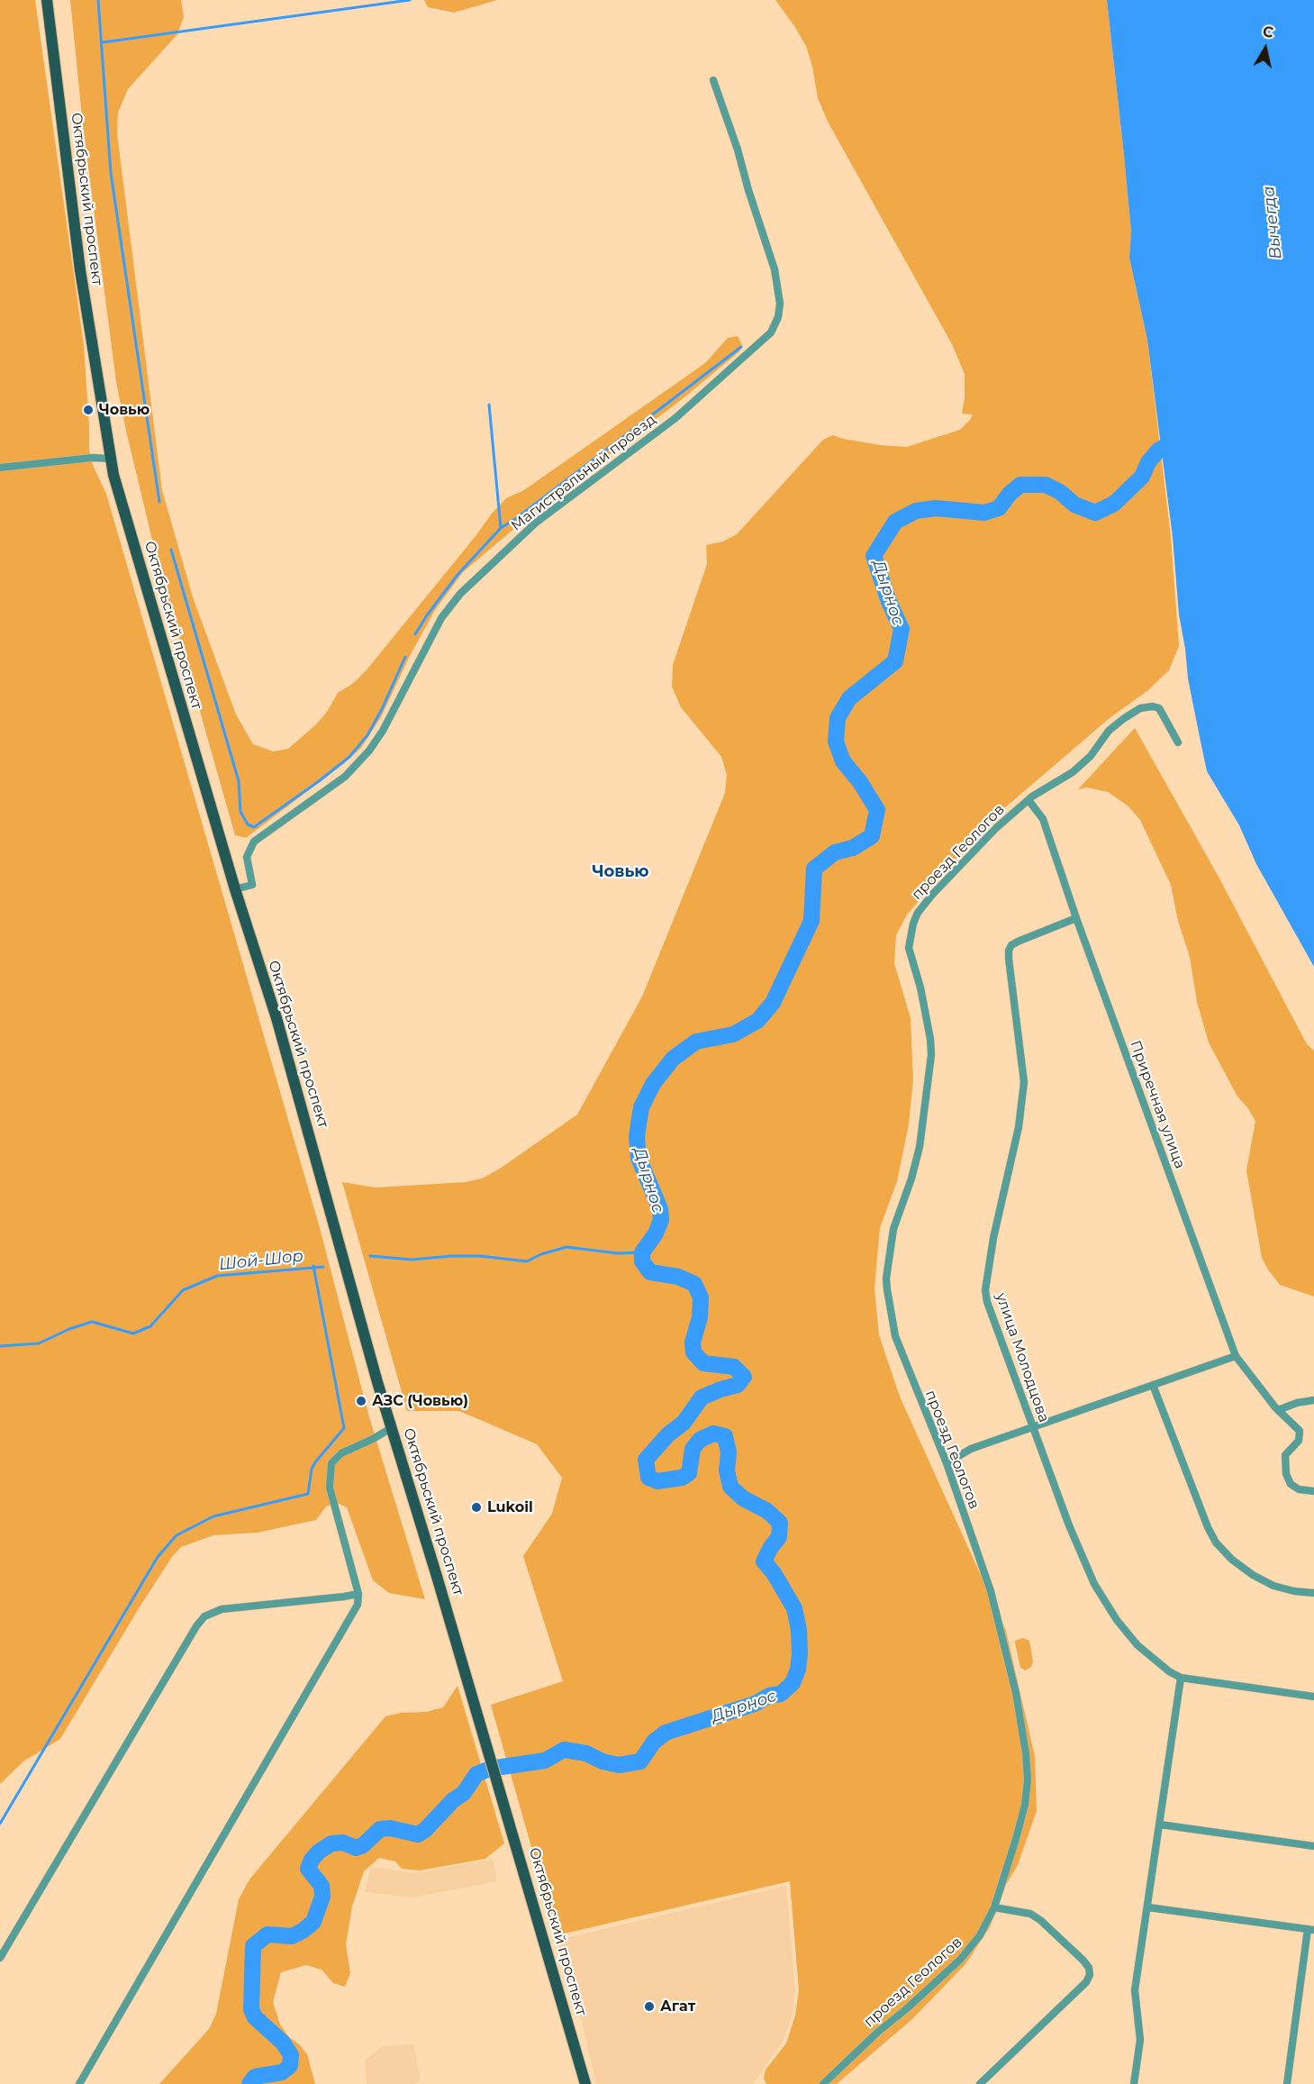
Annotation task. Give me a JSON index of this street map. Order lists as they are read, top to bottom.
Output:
{
  "streets": {
    "main road": ["Октябрьский проспект"],
    "street": [
      "Магистральный проезд",
      "проезд Геологов",
      "Приречная улица",
      "улица Молодцова"
    ]
  },
  "crossings": [
    ["Октябрьский проспект", "Магистральный проезд"],
    ["проезд Геологов", "Приречная улица"],
    ["Приречная улица", "улица Молодцова"]
  ],
  "districts": ["Човью"],
  "water": ["Вычегда", "Дырнос", "Шой-Шор"],
  "places": [
    "Човью",
    "АЗС (Човью)",
    "Lukoil",
    "Агат"
  ],
  "north": "top"
}
